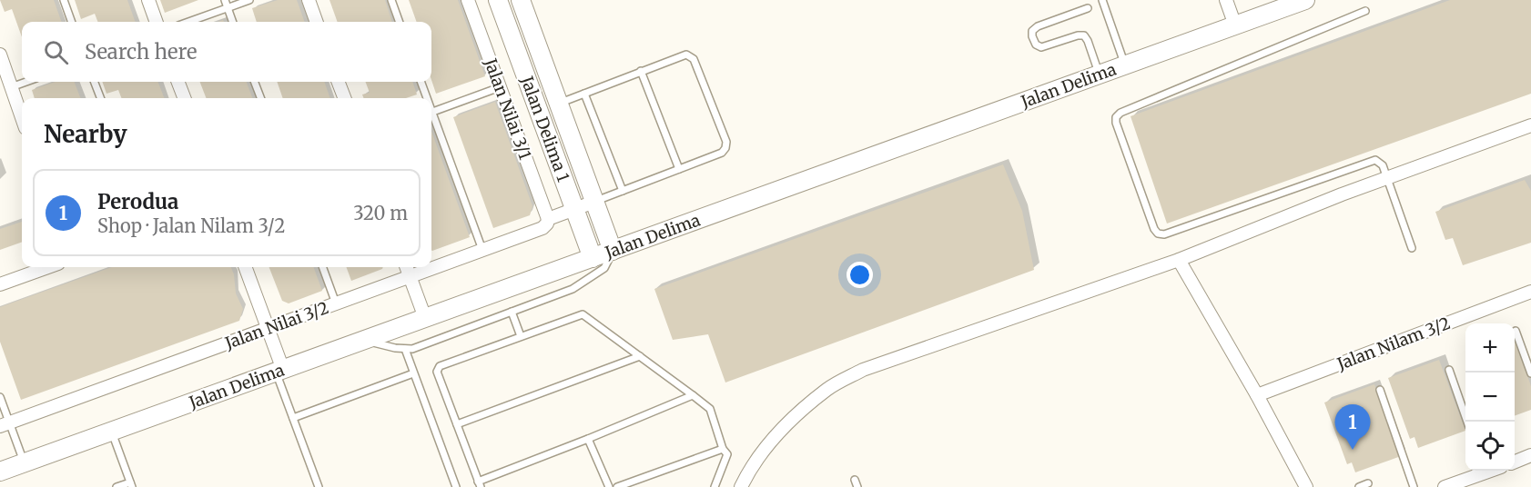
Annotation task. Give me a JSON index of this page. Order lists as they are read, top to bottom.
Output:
{
  "streets": {
    "street": [
      "Jalan Delima",
      "Jalan Nilai 3/1",
      "Jalan Delima 1",
      "Jalan Nilai 3/2",
      "Jalan Nilam 3/2"
    ]
  },
  "crossings": [
    ["Jalan Delima", "Jalan Delima 1"],
    ["Jalan Nilai 3/1", "Jalan Nilai 3/2"],
    ["Jalan Delima 1", "Jalan Nilai 3/2"]
  ],
  "page": {
    "search": "Search here",
    "heading": "Nearby",
    "list": [
      {
        "mark": "1",
        "name": "Perodua",
        "note": "Shop · Jalan Nilam 3/2",
        "value": "320 m"
      }
    ],
    "map_buttons": ["+", "−"],
    "pins": "1"
  }
}
